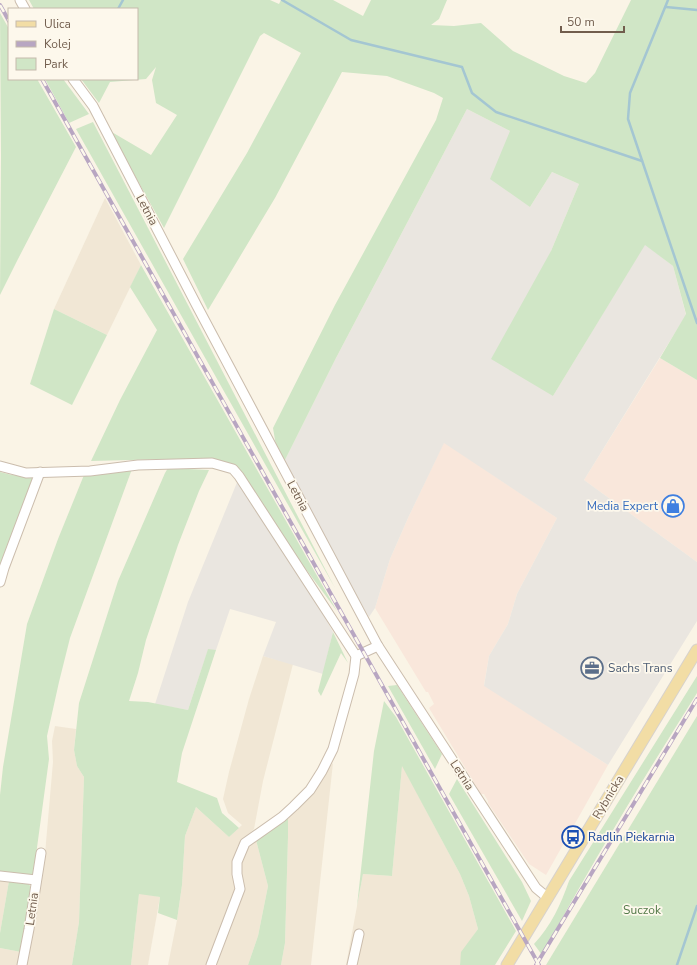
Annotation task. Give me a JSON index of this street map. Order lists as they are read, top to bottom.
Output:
{
  "streets": {
    "main road": ["Rybnicka"],
    "street": ["Letnia"]
  },
  "crossings": [
    ["Letnia", "Rybnicka"]
  ],
  "parks": ["Suczok"],
  "places": {
    "shop": ["Media Expert"],
    "office": ["Sachs Trans"],
    "bus stop": ["Radlin Piekarnia"]
  },
  "legend": ["Ulica", "Kolej", "Park"],
  "scale_bar": "50 m"
}
